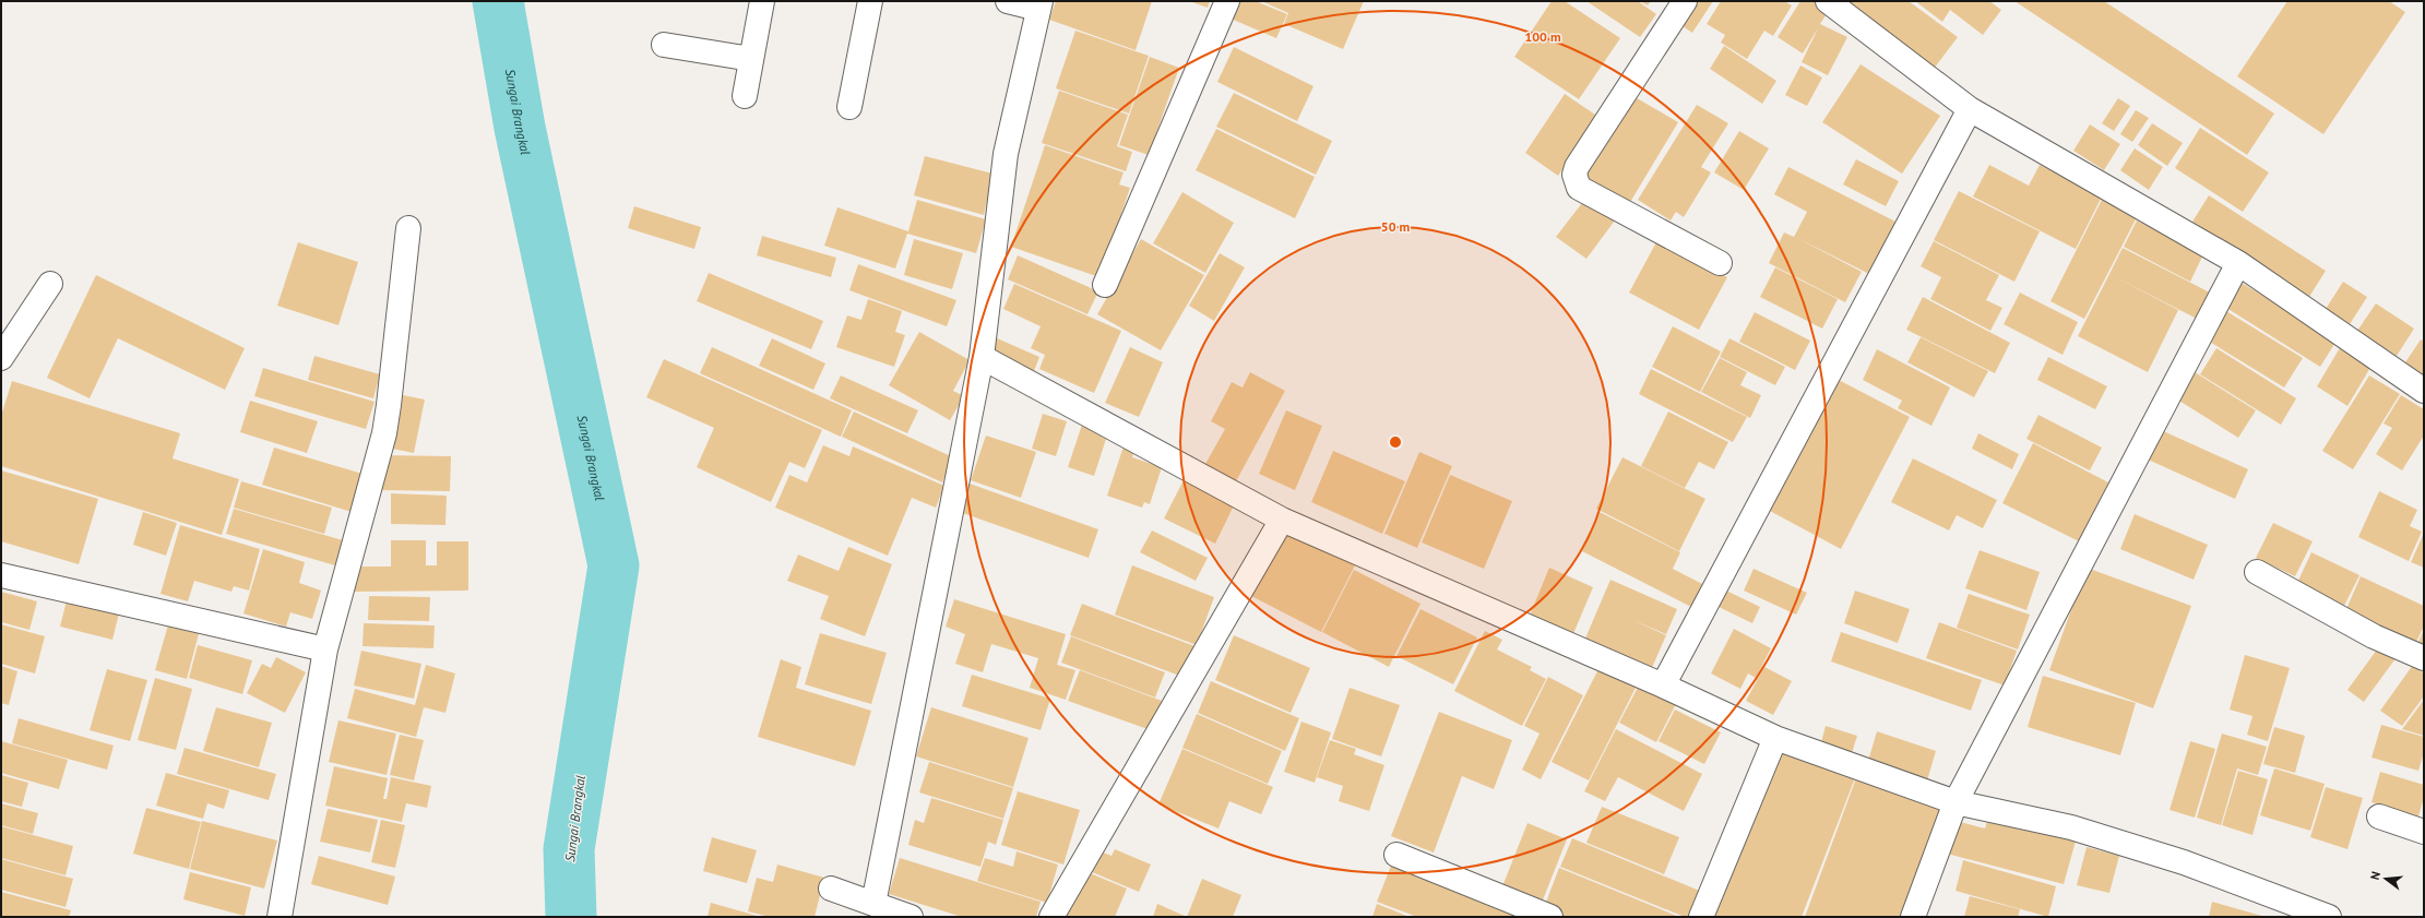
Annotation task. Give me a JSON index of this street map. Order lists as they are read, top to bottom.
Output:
{
  "water": ["Sungai Brangkal"],
  "north": "left",
  "rings": ["100 m", "50 m"]
}
